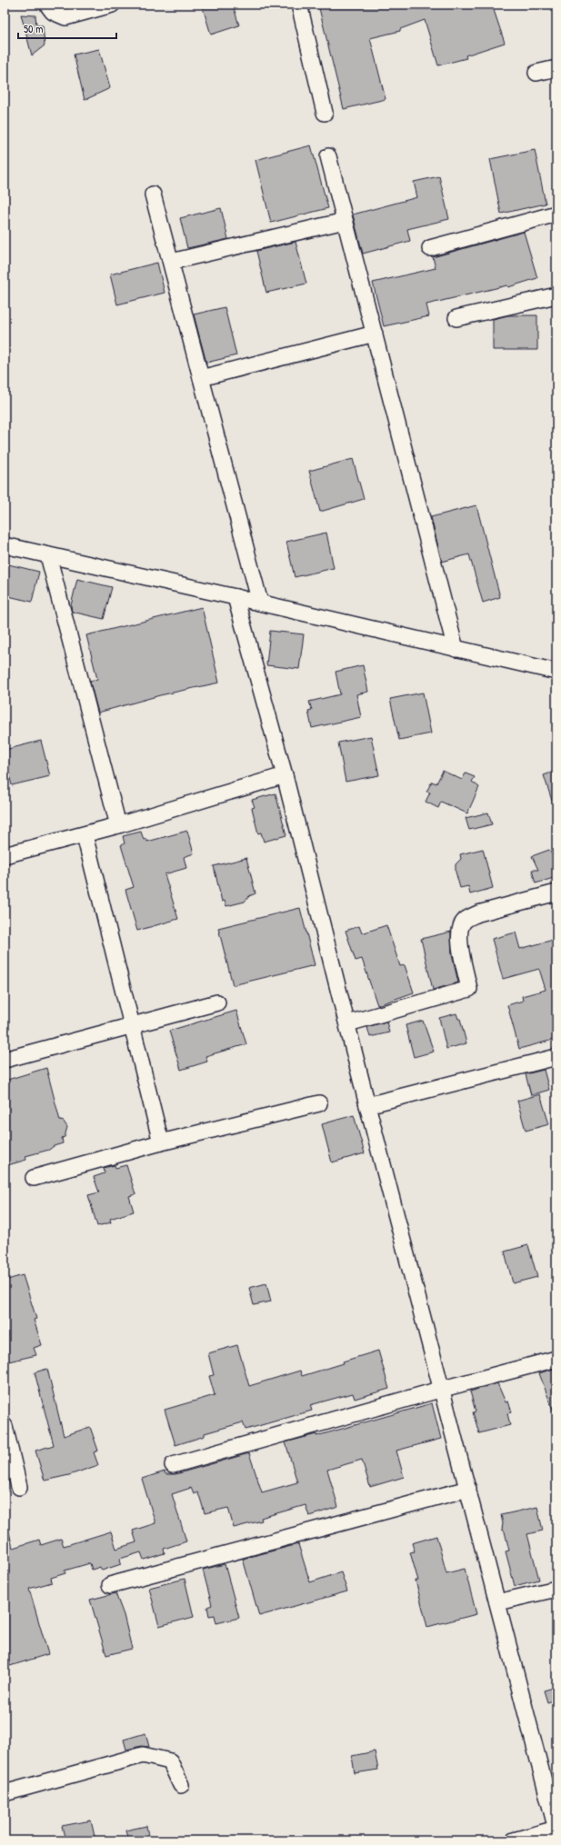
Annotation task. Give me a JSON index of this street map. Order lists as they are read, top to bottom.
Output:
{
  "scale_bar": "50 m"
}
